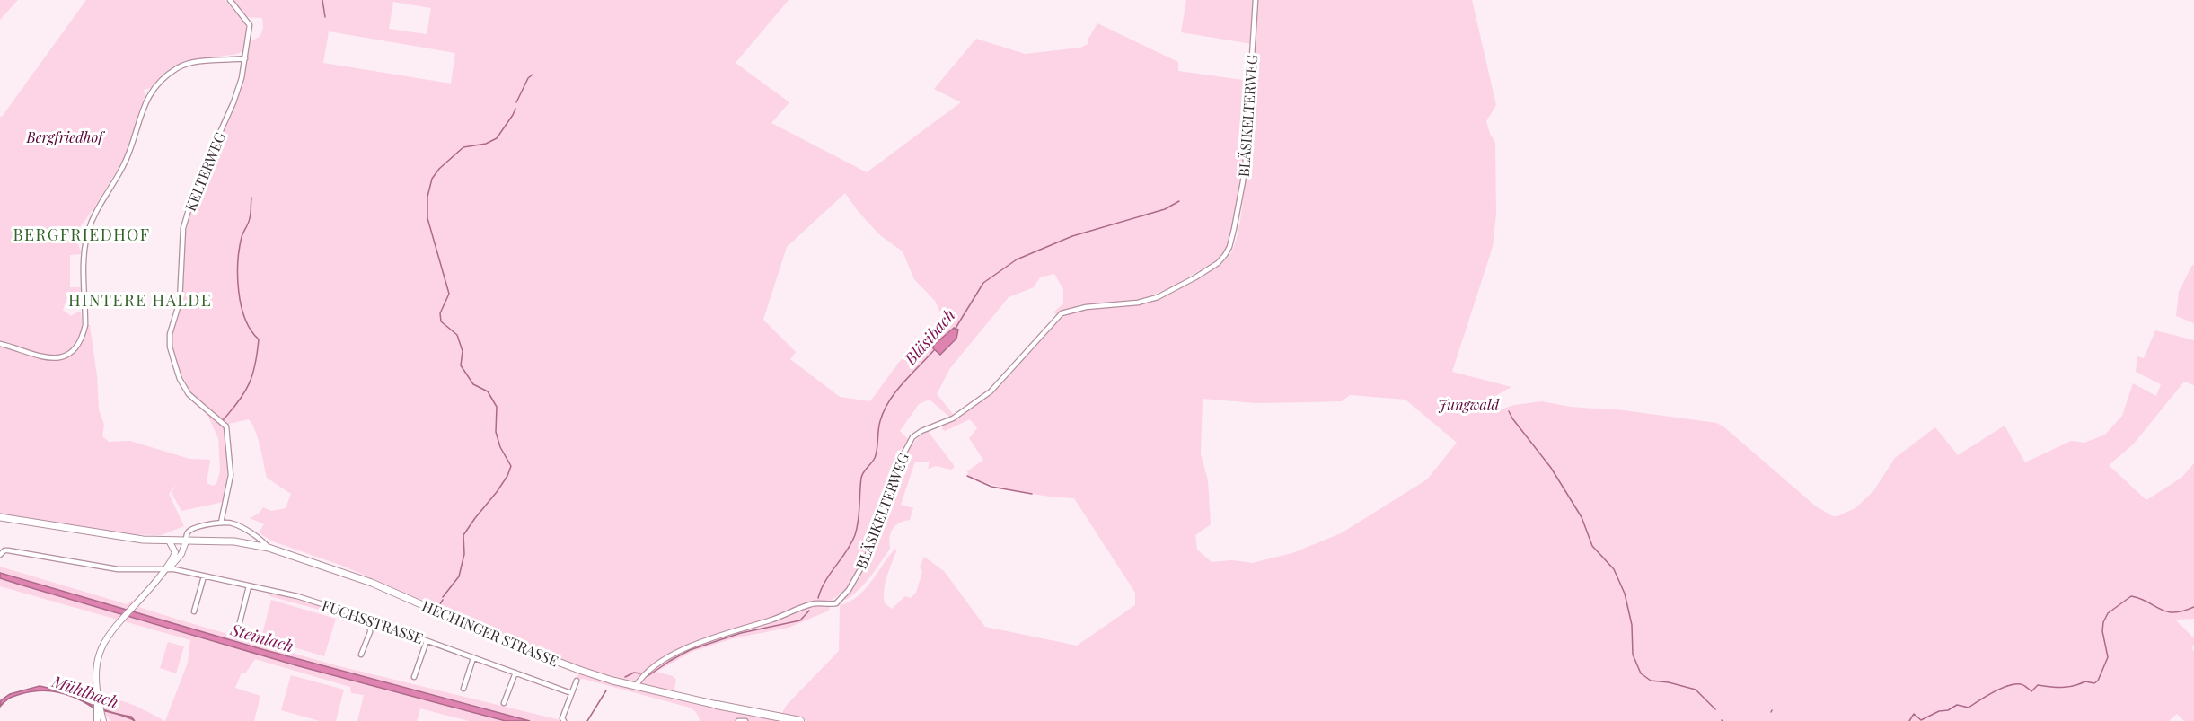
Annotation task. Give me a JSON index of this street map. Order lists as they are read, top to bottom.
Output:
{
  "streets": {
    "main road": ["HECHINGER STRASSE"],
    "street": ["BLÄSIKELTERWEG", "KELTERWEG", "FUCHSSTRASSE"]
  },
  "crossings": [
    ["BLÄSIKELTERWEG", "HECHINGER STRASSE"],
    ["KELTERWEG", "HECHINGER STRASSE"]
  ],
  "districts": ["BERGFRIEDHOF", "HINTERE HALDE"],
  "water": ["Bläsibach", "Steinlach", "Mühlbach"],
  "parks": ["Bergfriedhof", "Jungwald"]
}
